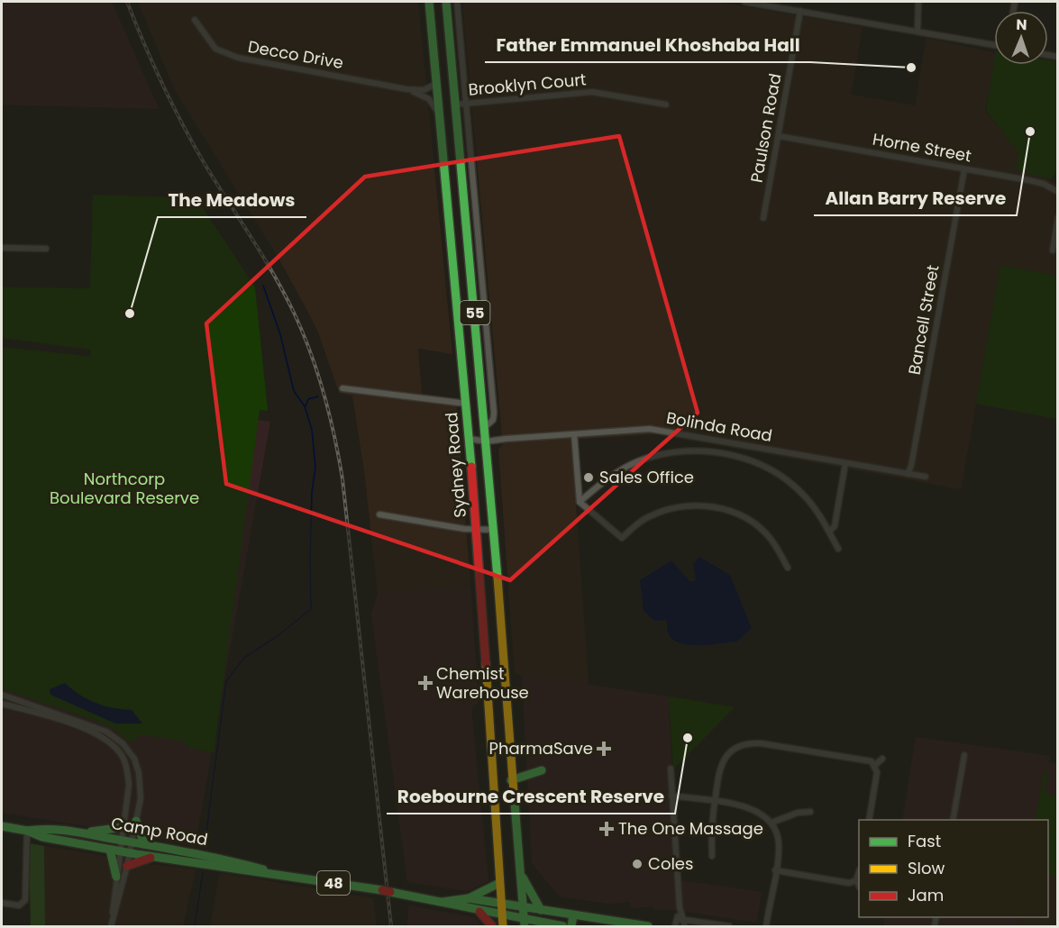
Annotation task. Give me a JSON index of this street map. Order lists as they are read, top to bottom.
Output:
{
  "streets": {
    "main road": [
      "55",
      "Sydney Road",
      "Camp Road",
      "48"
    ],
    "street": [
      "Decco Drive",
      "Brooklyn Court",
      "Paulson Road",
      "Horne Street",
      "Bancell Street",
      "Bolinda Road"
    ]
  },
  "crossings": [
    ["Decco Drive", "Sydney Road"],
    ["Brooklyn Court", "Sydney Road"],
    ["Paulson Road", "Horne Street"],
    ["Horne Street", "Bancell Street"],
    ["Bancell Street", "Bolinda Road"],
    ["Bolinda Road", "Sydney Road"],
    ["Sydney Road", "Camp Road"],
    ["Sydney Road", "48"],
    ["Camp Road", "48"]
  ],
  "parks": ["Northcorp Boulevard Reserve"],
  "places": {
    "other": [
      "Father Emmanuel Khoshaba Hall",
      "Allan Barry Reserve",
      "The Meadows",
      "Sales Office",
      "Roebourne Crescent Reserve",
      "Coles"
    ],
    "health": ["Chemist Warehouse", "PharmaSave", "The One Massage"]
  },
  "legend": ["Fast", "Slow", "Jam"],
  "north": "top"
}
